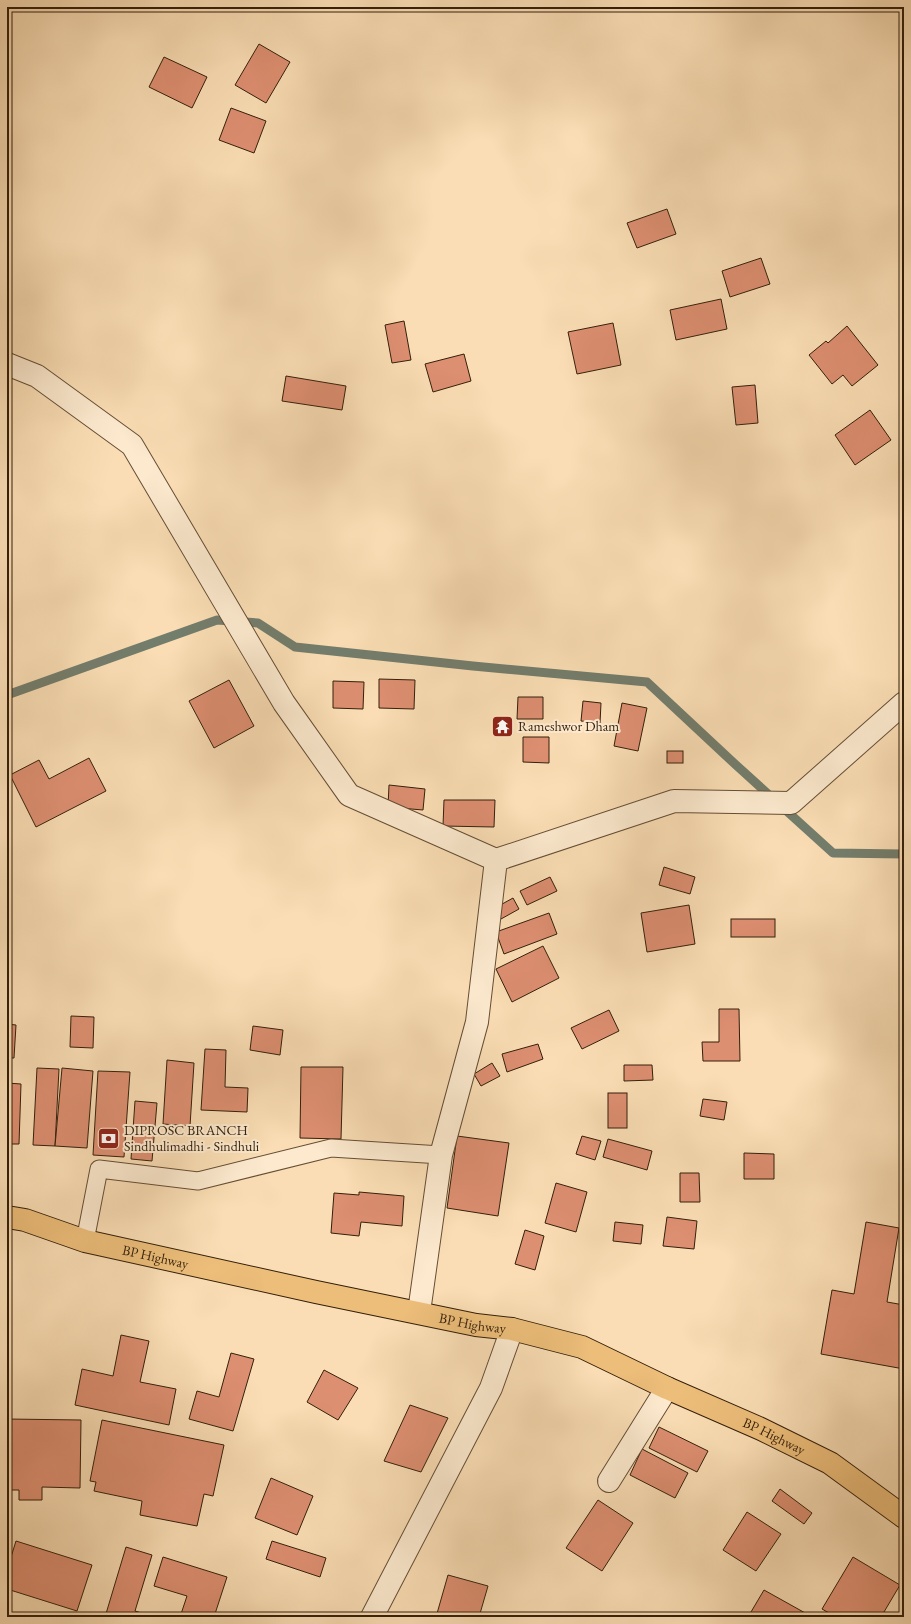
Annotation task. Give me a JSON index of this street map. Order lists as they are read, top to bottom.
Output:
{
  "streets": {
    "highway": ["BP Highway"]
  },
  "places": {
    "temple": ["Rameshwor Dham"],
    "bank": ["DIPROSC BRANCH Sindhulimadhi - Sindhuli"]
  }
}
